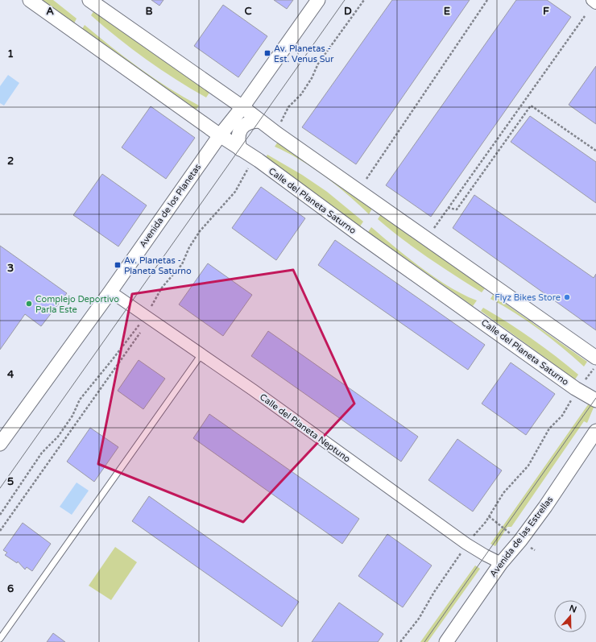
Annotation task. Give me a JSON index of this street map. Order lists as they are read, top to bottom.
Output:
{
  "streets": {
    "street": [
      "Calle del Planeta Saturno",
      "Avenida de los Planetas",
      "Calle del Planeta Neptuno",
      "Avenida de las Estrellas"
    ]
  },
  "crossings": [
    ["Calle del Planeta Saturno", "Avenida de los Planetas"],
    ["Avenida de los Planetas", "Calle del Planeta Neptuno"],
    ["Calle del Planeta Neptuno", "Avenida de las Estrellas"]
  ],
  "places": {
    "transit": ["Av. Planetas - Est. Venus Sur", "Av. Planetas - Planeta Saturno"],
    "other": ["Flyz Bikes Store", "Complejo Deportivo Parla Este"]
  },
  "north": "top",
  "grid": {
    "columns": [
      "A",
      "B",
      "C",
      "D",
      "E",
      "F"
    ],
    "rows": [
      "1",
      "2",
      "3",
      "4",
      "5",
      "6"
    ]
  }
}
